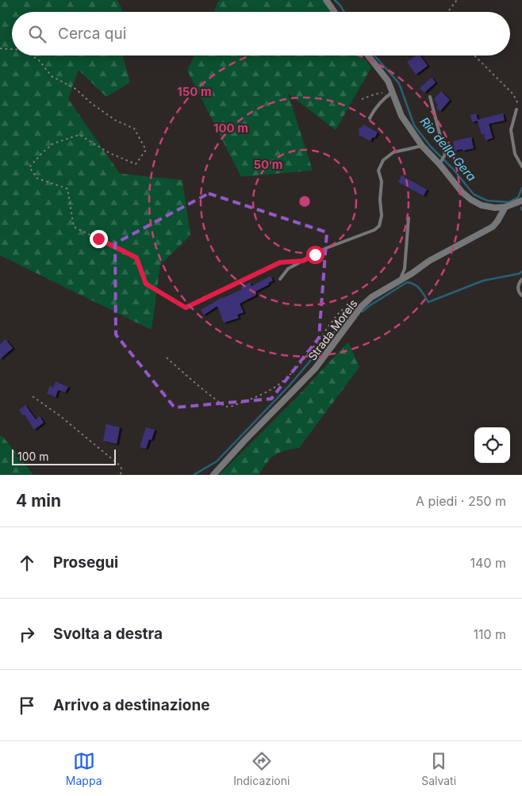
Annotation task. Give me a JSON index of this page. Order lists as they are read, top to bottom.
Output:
{
  "streets": {
    "street": ["Strada Moreis"]
  },
  "water": ["Rio della Gera"],
  "scale_bar": "100 m",
  "page": {
    "search": "Cerca qui",
    "scale": "100 m",
    "heading": ["4 min", "A piedi · 250 m"],
    "list": [
      ["Prosegui", "140 m"],
      ["Svolta a destra", "110 m"],
      "Arrivo a destinazione"
    ],
    "nav": ["Mappa", "Indicazioni", "Salvati"]
  },
  "rings": ["150 m", "100 m", "50 m"]
}
